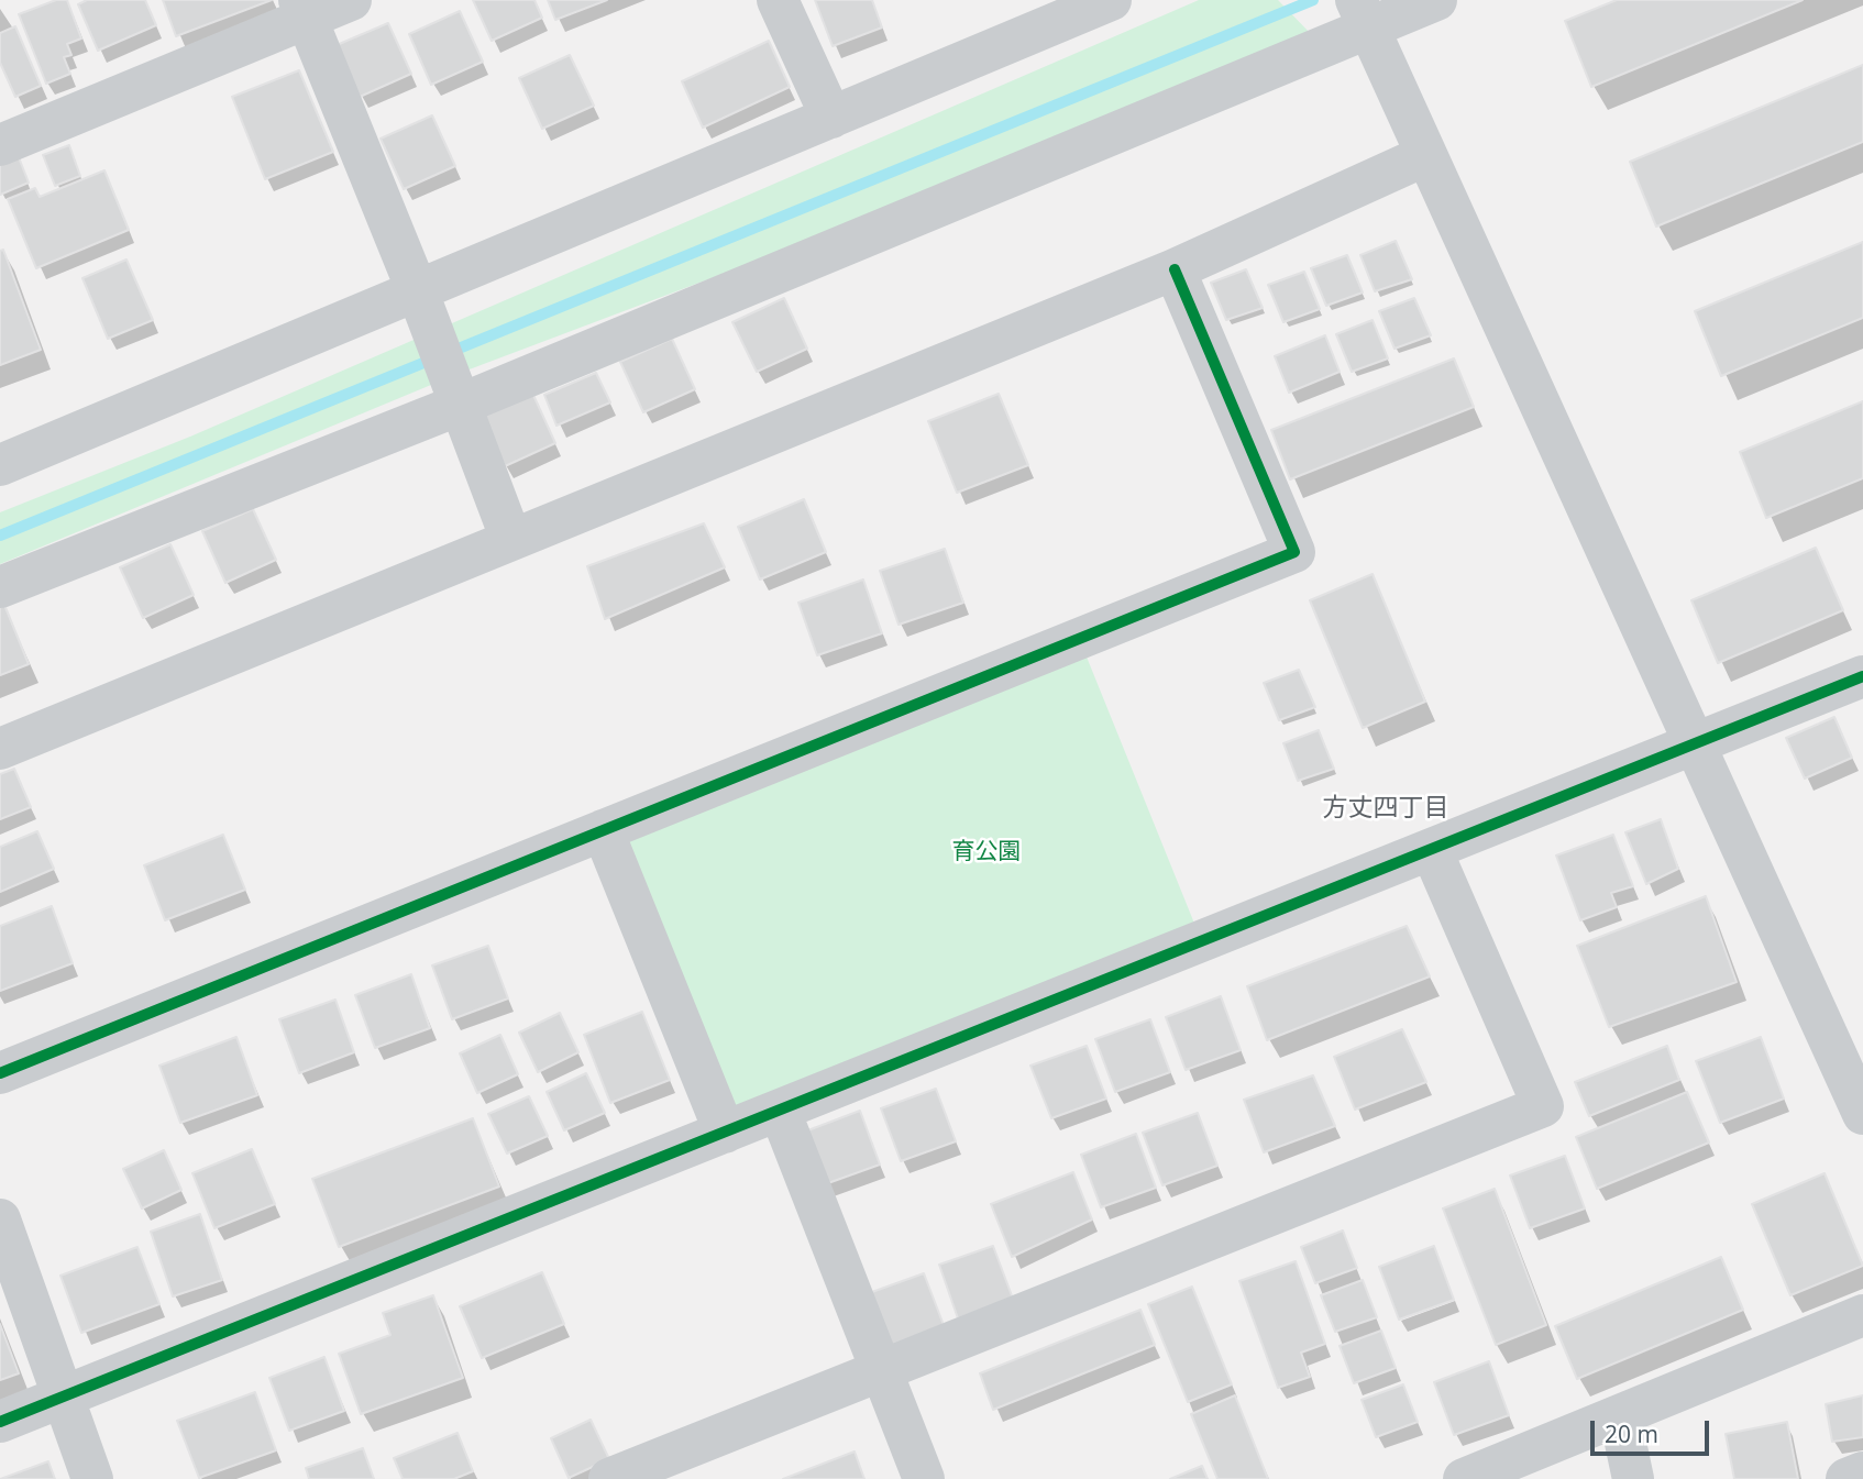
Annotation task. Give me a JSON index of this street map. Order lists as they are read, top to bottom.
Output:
{
  "districts": ["方丈四丁目"],
  "parks": ["育公園"],
  "scale_bar": "20 m"
}
